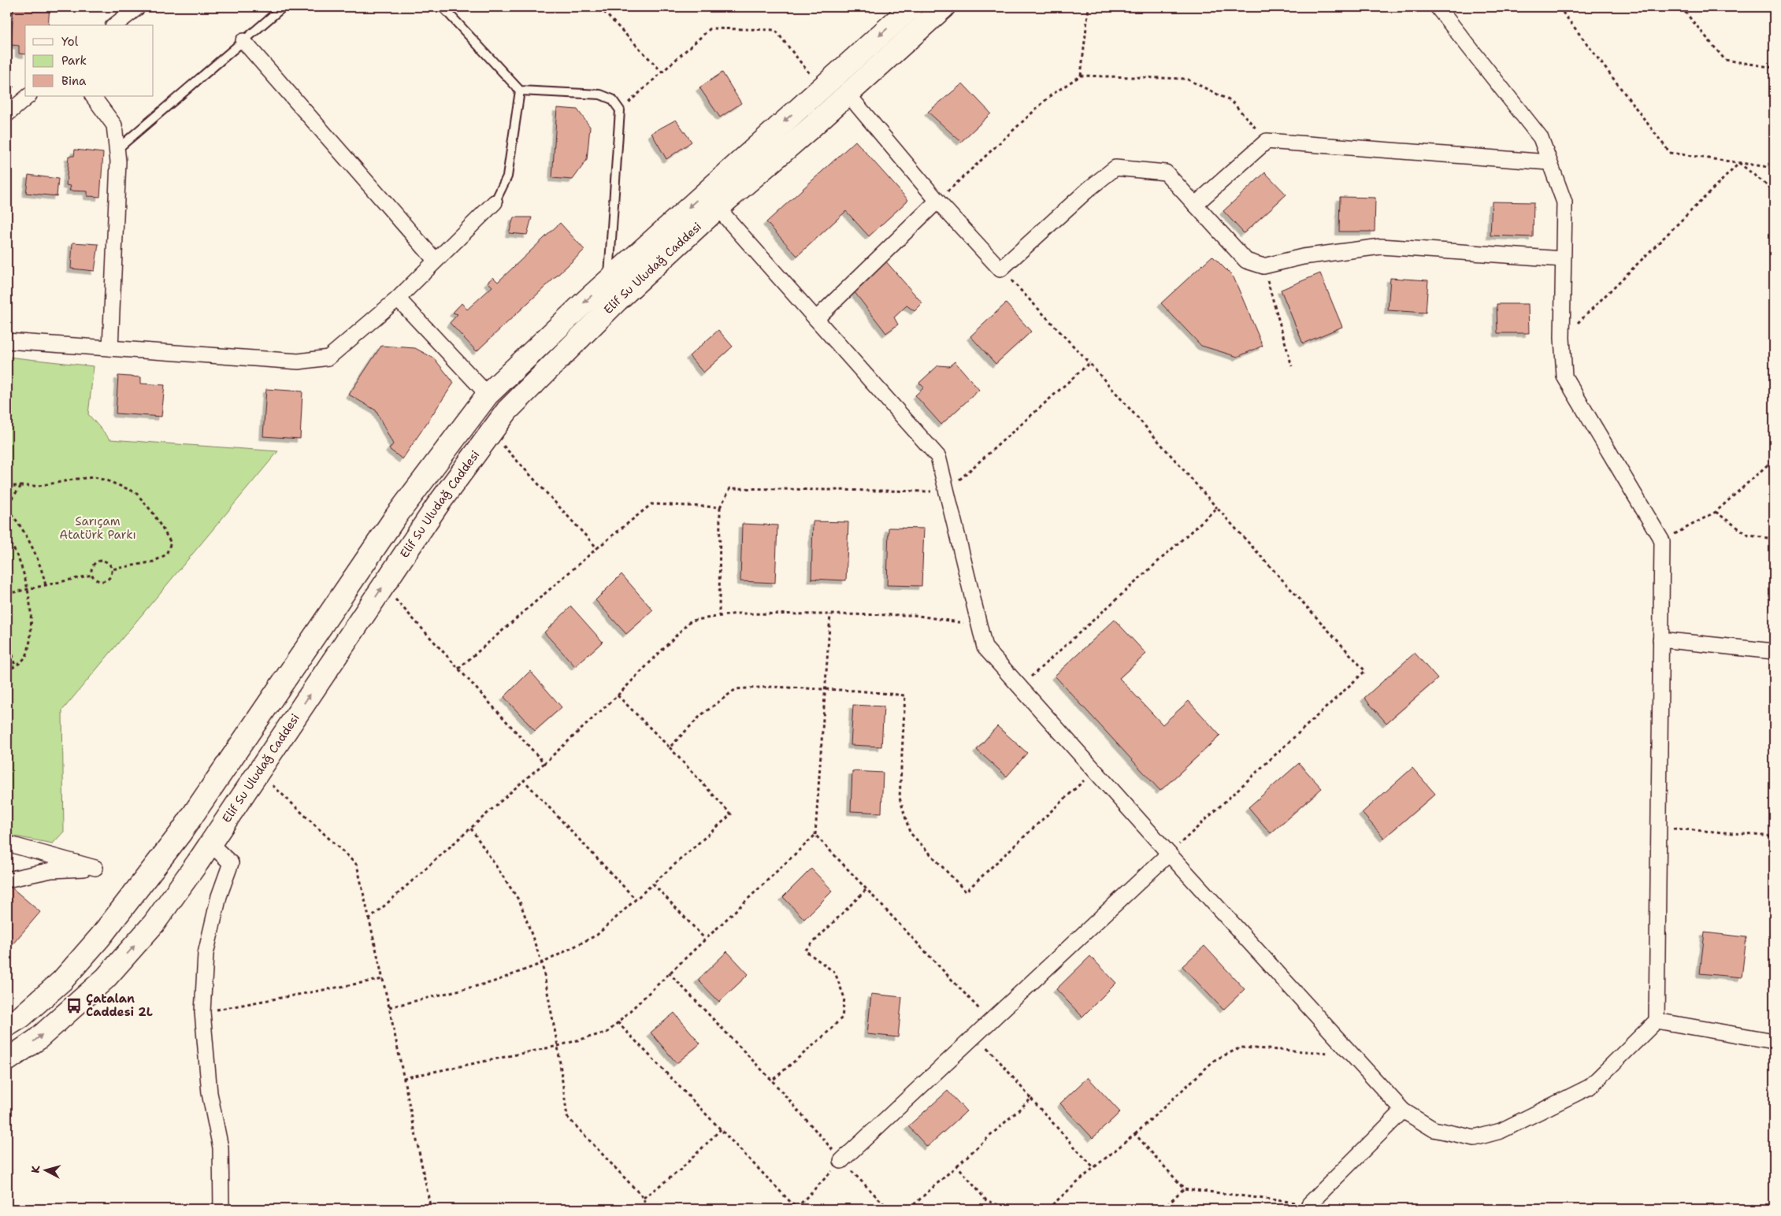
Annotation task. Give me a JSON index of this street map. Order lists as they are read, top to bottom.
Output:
{
  "streets": {
    "main road": ["Elif Su Uludağ Caddesi"]
  },
  "parks": ["Sarıçam Atatürk Parkı"],
  "places": {
    "bus stop": ["Çatalan Caddesi 2L"]
  },
  "legend": ["Yol", "Park", "Bina"],
  "north": "left"
}
